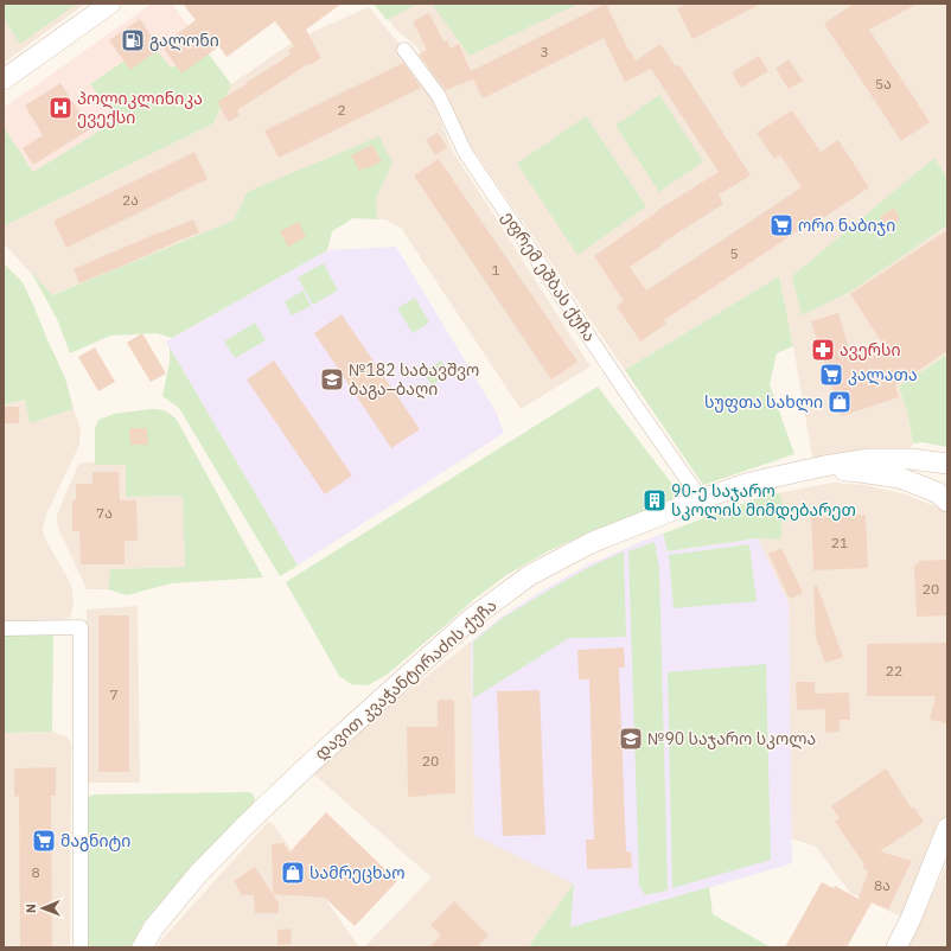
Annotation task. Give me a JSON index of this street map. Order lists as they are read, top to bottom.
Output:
{
  "streets": {
    "street": ["ეფრემ ეშბას ქუჩა", "დავით კვაჭანტირაძის ქუჩა"]
  },
  "crossings": [
    ["ეფრემ ეშბას ქუჩა", "დავით კვაჭანტირაძის ქუჩა"]
  ],
  "places": {
    "fuel station": ["გალონი"],
    "hospital": ["პოლიკლინიკა ევექსი"],
    "supermarket": ["ორი ნაბიჯი", "კალათა", "მაგნიტი"],
    "pharmacy": ["ავერსი"],
    "school or university": ["№182 საბავშვო ბაგა–ბაღი", "№90 საჯარო სკოლა"],
    "shop": ["სუფთა სახლი", "სამრეცხაო"],
    "building": ["90-ე საჯარო სკოლის მიმდებარეთ"]
  },
  "house_numbers": [
    "3",
    "5ა",
    "2",
    "2ა",
    "5",
    "1",
    "7ა",
    "21",
    "20",
    "22",
    "7",
    "20",
    "8",
    "8ა"
  ],
  "north": "left"
}
